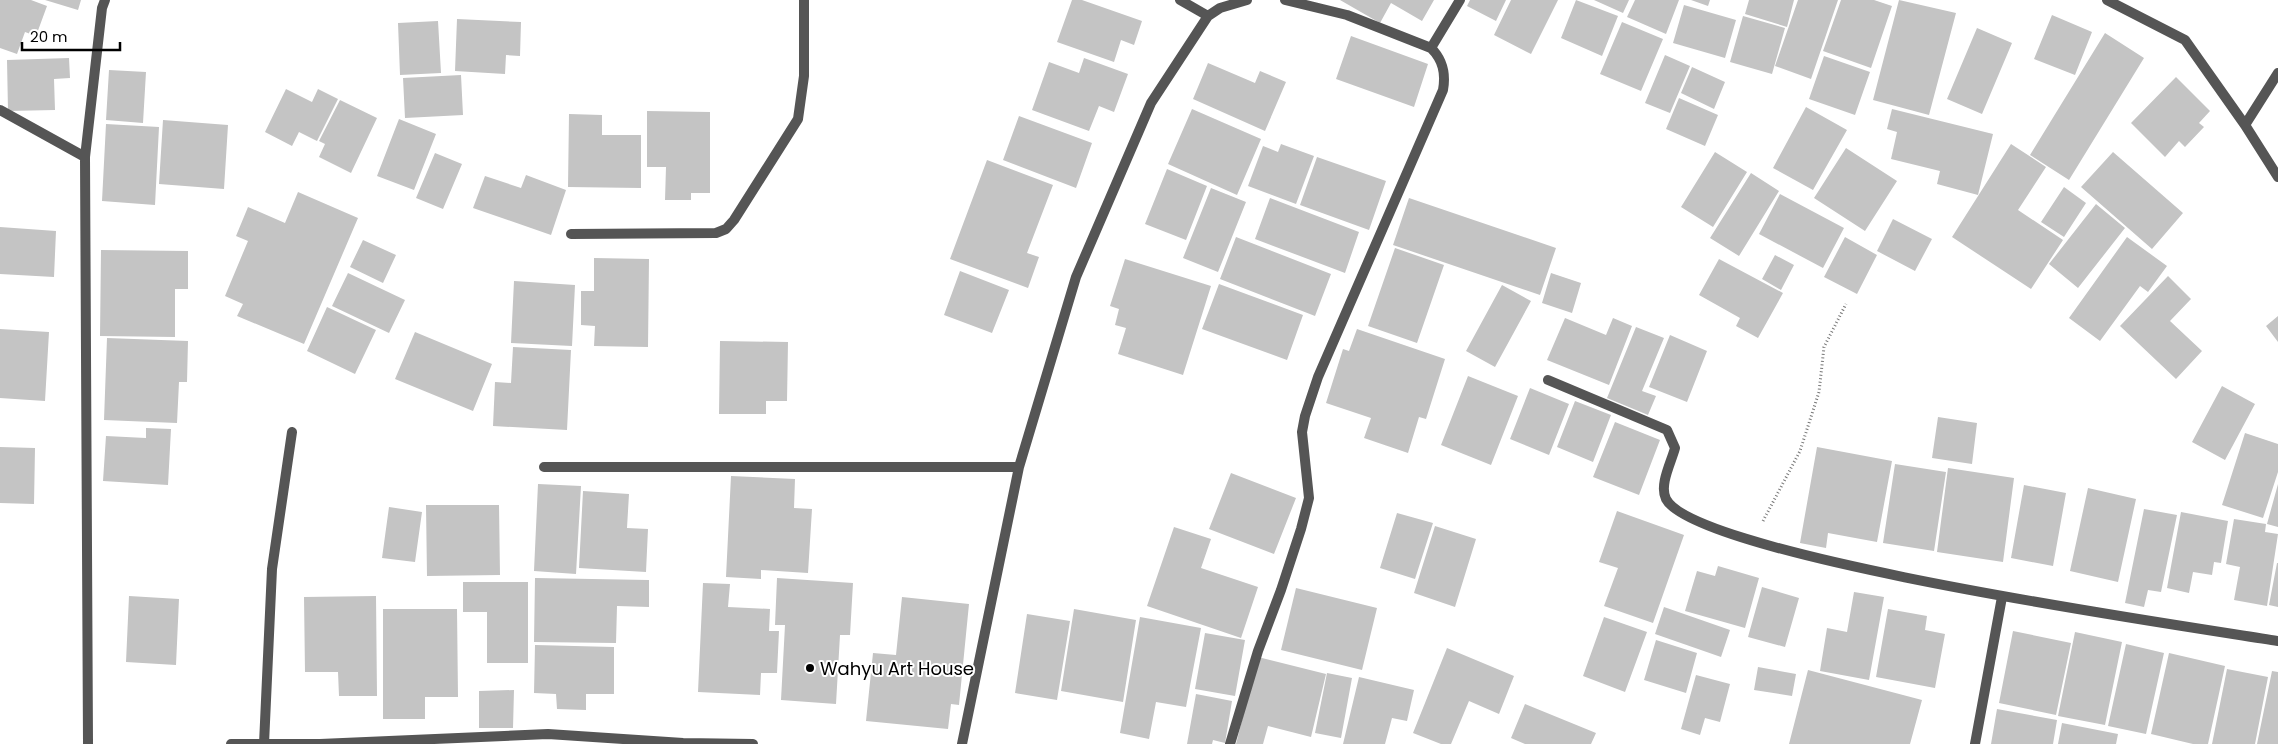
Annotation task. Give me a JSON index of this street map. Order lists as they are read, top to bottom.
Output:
{
  "places": ["Wahyu Art House"],
  "scale_bar": "20 m"
}
